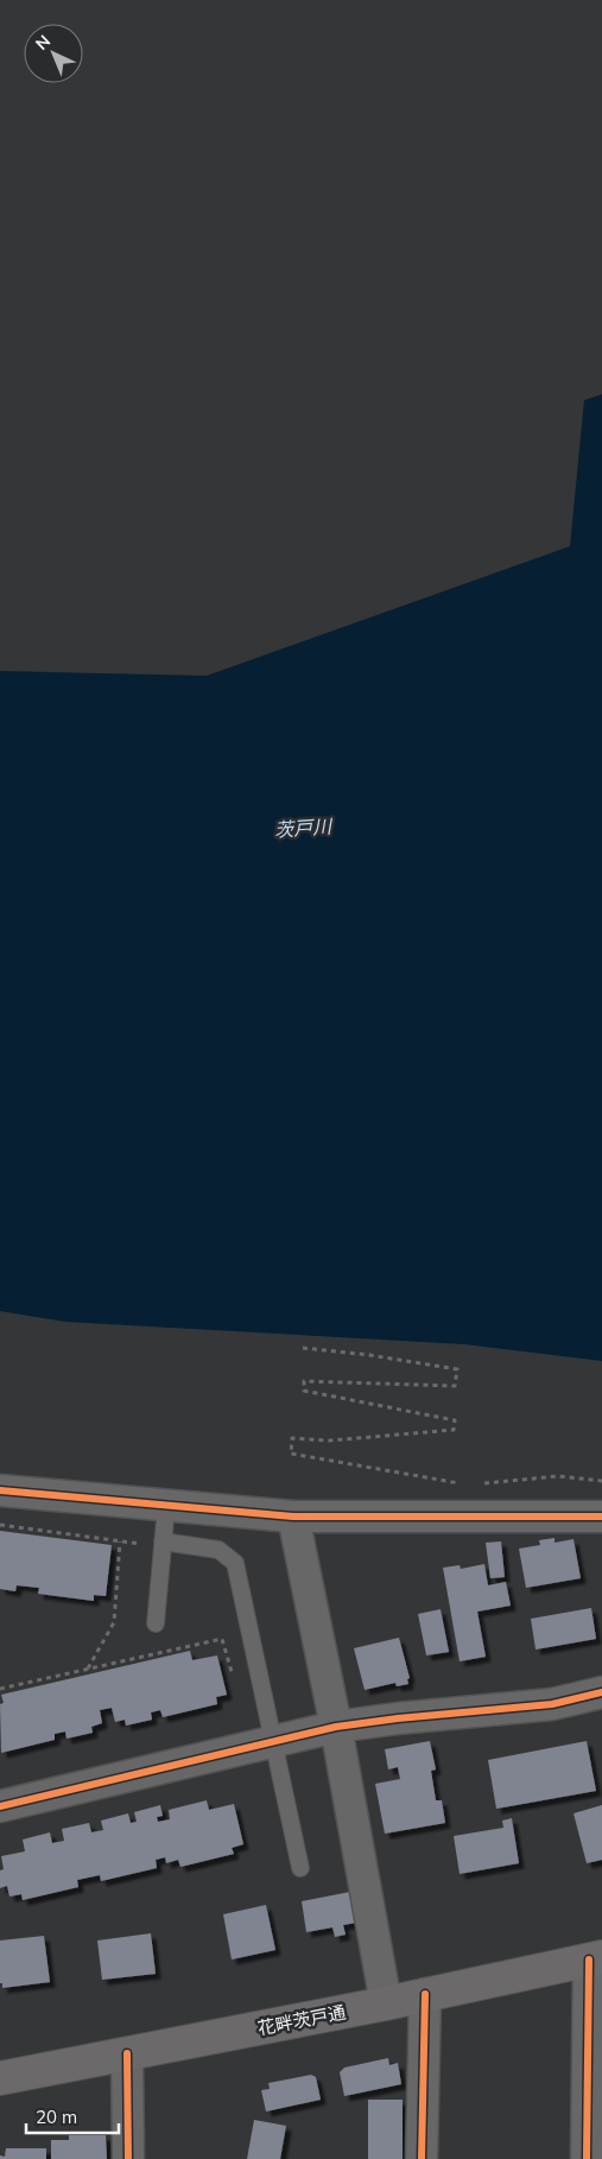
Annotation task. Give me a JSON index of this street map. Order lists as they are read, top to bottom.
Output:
{
  "streets": {
    "main road": ["花畔茨戸通"]
  },
  "water": ["茨戸川"],
  "scale_bar": "20 m",
  "north": "top left"
}
